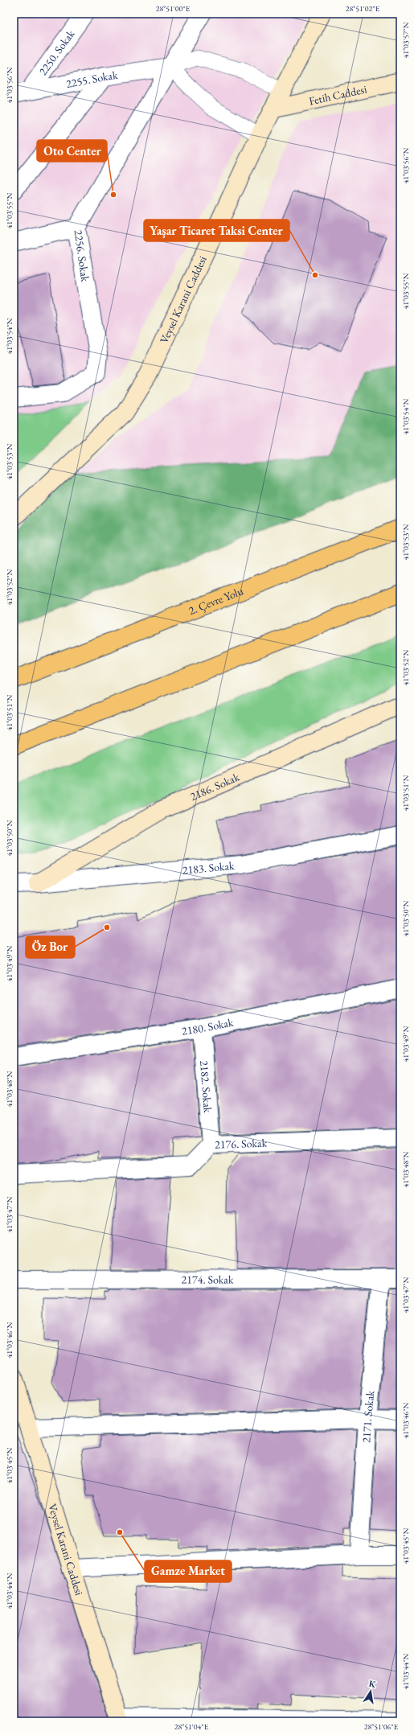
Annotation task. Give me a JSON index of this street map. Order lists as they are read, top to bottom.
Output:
{
  "streets": {
    "highway": ["2. Çevre Yolu"],
    "main road": ["Fetih Caddesi", "Veysel Karani Caddesi", "2186. Sokak"],
    "street": [
      "2250. Sokak",
      "2255. Sokak",
      "2256. Sokak",
      "2183. Sokak",
      "2180. Sokak",
      "2182. Sokak",
      "2176. Sokak",
      "2174. Sokak",
      "2171. Sokak"
    ]
  },
  "crossings": [
    ["2250. Sokak", "2255. Sokak"],
    ["2255. Sokak", "2256. Sokak"],
    ["Fetih Caddesi", "Veysel Karani Caddesi"],
    ["2186. Sokak", "2183. Sokak"],
    ["2180. Sokak", "2182. Sokak"],
    ["2182. Sokak", "2176. Sokak"],
    ["2174. Sokak", "2171. Sokak"]
  ],
  "places": [
    "Oto Center",
    "Yaşar Ticaret Taksi Center",
    "Öz Bor",
    "Gamze Market"
  ],
  "north": "top",
  "coordinates": [
    "28°51'00\"E",
    "28°51'02\"E",
    "41°03'57\"N",
    "41°03'56\"N",
    "41°03'55\"N",
    "41°03'54\"N",
    "41°03'53\"N",
    "41°03'52\"N",
    "41°03'51\"N",
    "41°03'50\"N",
    "41°03'49\"N",
    "41°03'48\"N",
    "41°03'47\"N",
    "41°03'46\"N",
    "41°03'45\"N",
    "41°03'44\"N",
    "28°51'04\"E",
    "28°51'06\"E"
  ]
}
